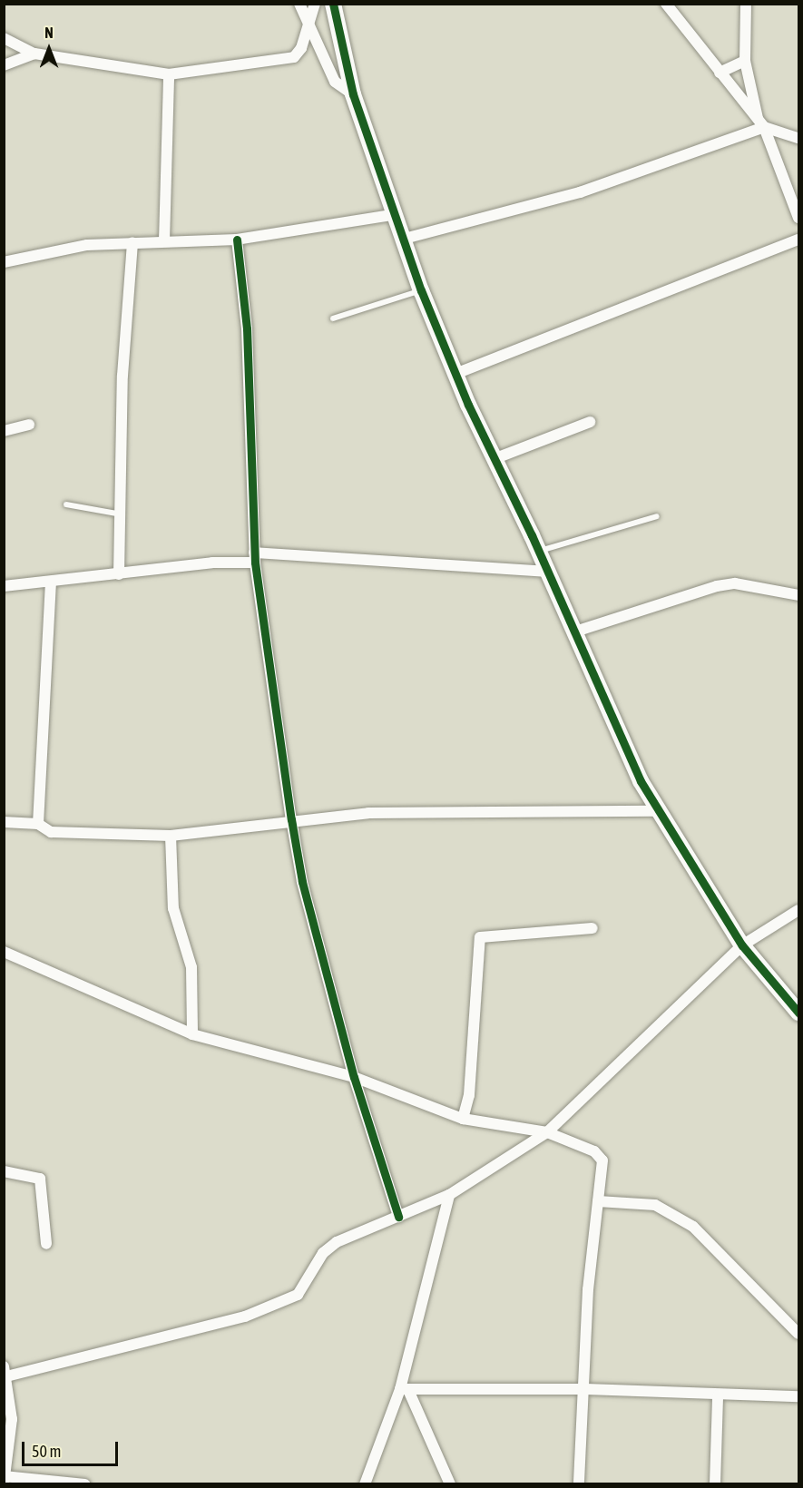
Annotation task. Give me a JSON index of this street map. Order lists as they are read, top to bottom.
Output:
{
  "scale_bar": "50 m",
  "north": "top"
}
